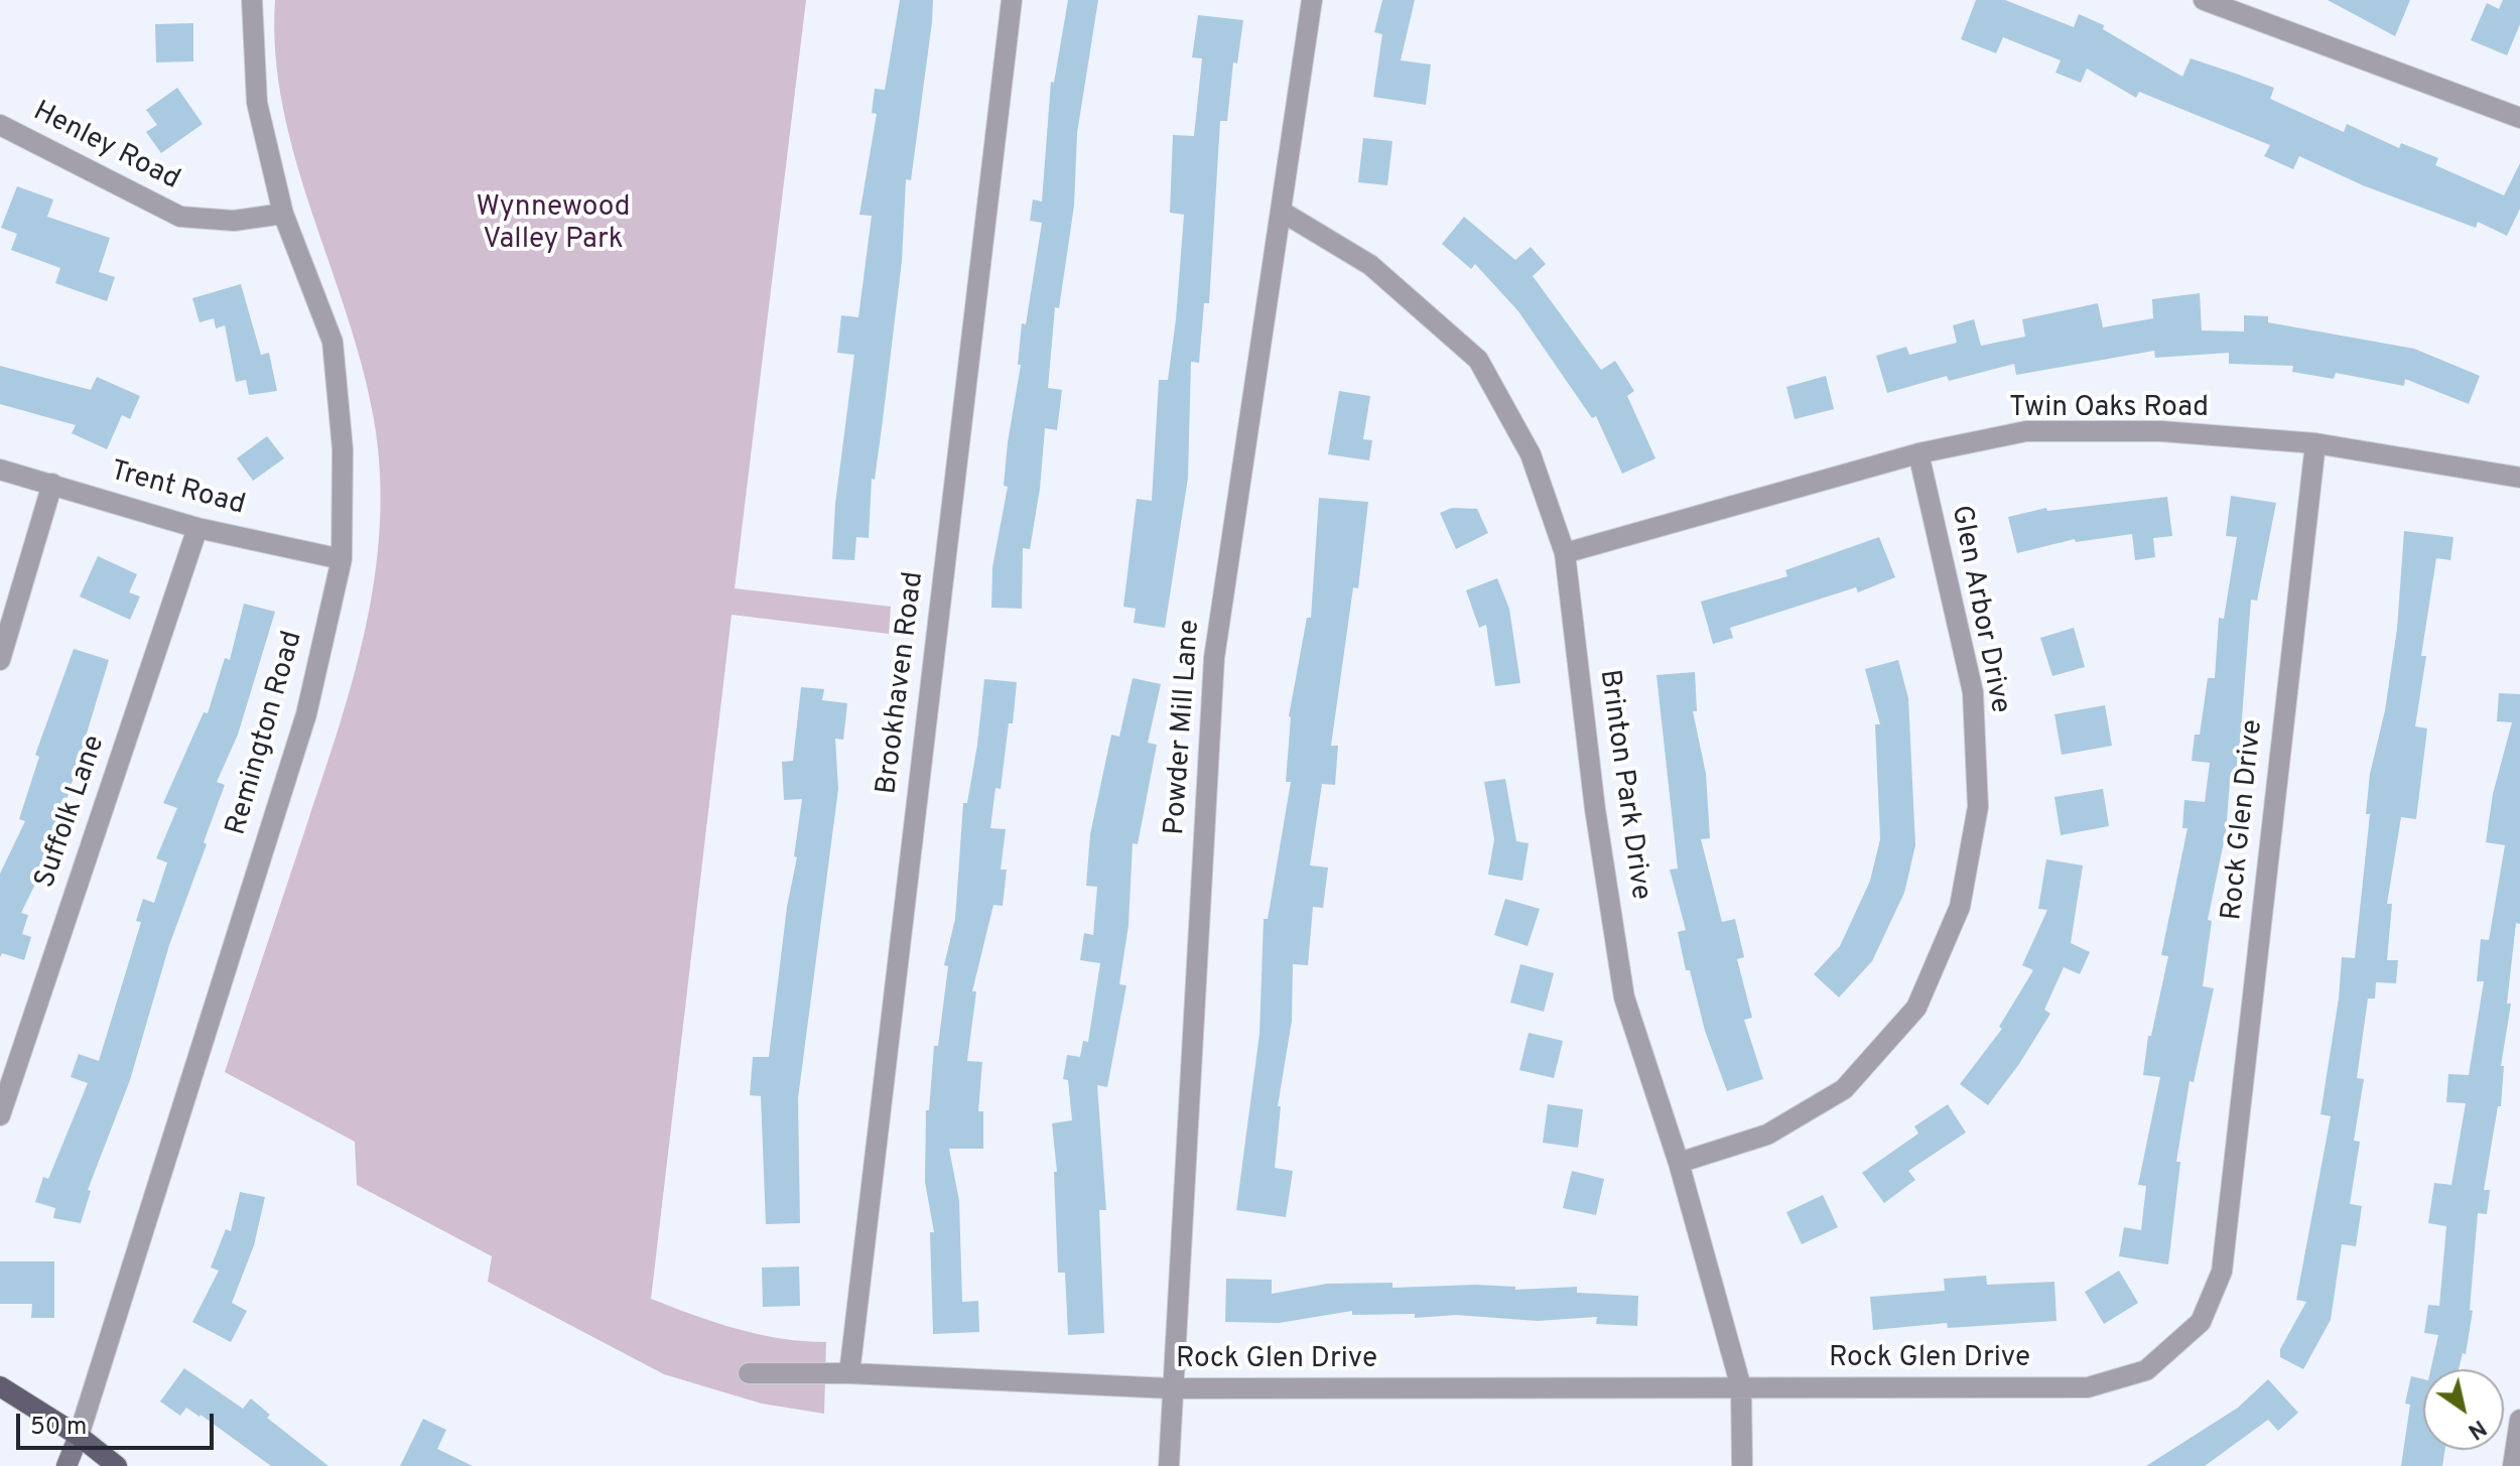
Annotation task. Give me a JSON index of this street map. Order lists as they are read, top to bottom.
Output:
{
  "streets": {
    "main road": ["Remington Road"],
    "street": [
      "Henley Road",
      "Twin Oaks Road",
      "Trent Road",
      "Glen Arbor Drive",
      "Brookhaven Road",
      "Powder Mill Lane",
      "Brinton Park Drive",
      "Suffolk Lane",
      "Rock Glen Drive"
    ]
  },
  "crossings": [
    ["Henley Road", "Remington Road"],
    ["Twin Oaks Road", "Glen Arbor Drive"],
    ["Twin Oaks Road", "Brinton Park Drive"],
    ["Twin Oaks Road", "Rock Glen Drive"],
    ["Trent Road", "Remington Road"],
    ["Trent Road", "Suffolk Lane"],
    ["Glen Arbor Drive", "Brinton Park Drive"],
    ["Brookhaven Road", "Rock Glen Drive"],
    ["Powder Mill Lane", "Brinton Park Drive"],
    ["Powder Mill Lane", "Rock Glen Drive"],
    ["Brinton Park Drive", "Rock Glen Drive"]
  ],
  "parks": ["Wynnewood Valley Park"],
  "scale_bar": "50 m",
  "north": "bottom right"
}
